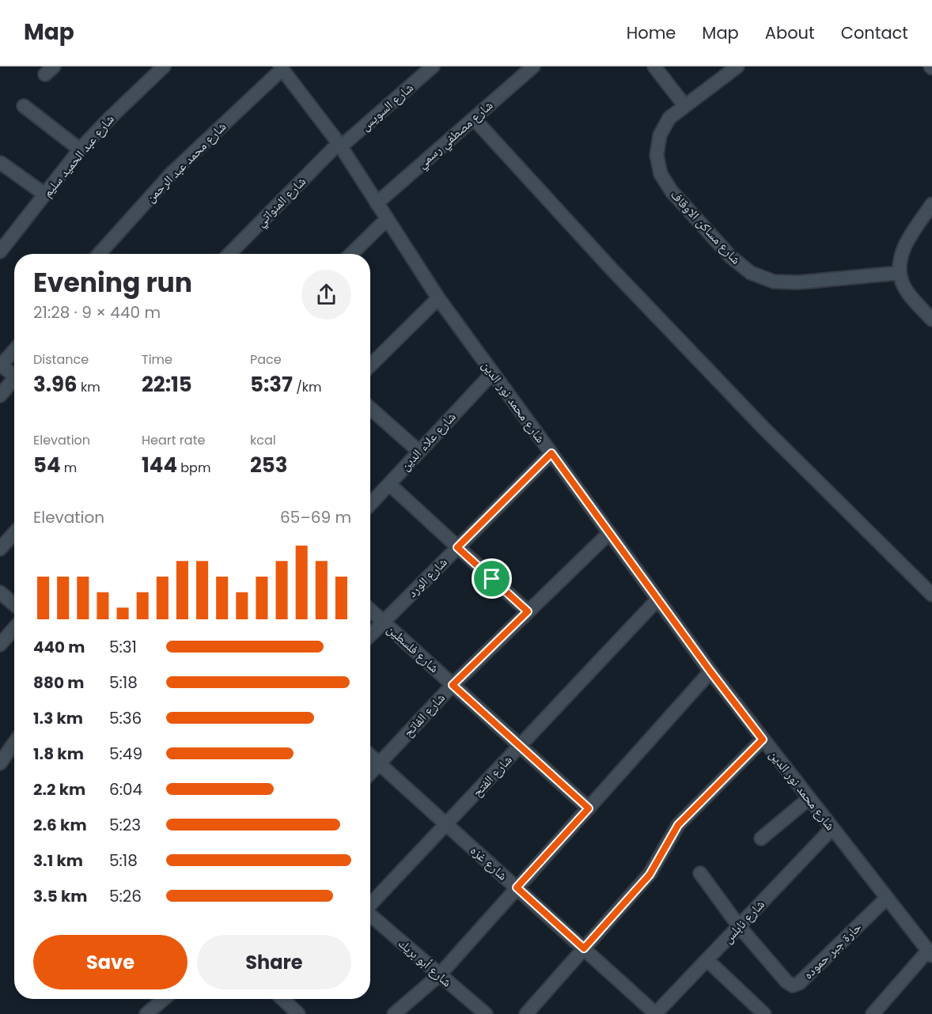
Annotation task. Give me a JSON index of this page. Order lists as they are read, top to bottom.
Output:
{
  "streets": {
    "street": [
      "شارع السويس",
      "شارع مصطفي رسمي",
      "شارع عبد الحميد سليم",
      "شارع محمد عبد الرحمن",
      "شارع المنواتي",
      "شارع مساكن الاوقاف",
      "شارع محمد نور الدين",
      "شارع علاء الدين",
      "شارع الورد",
      "شارع فلسطين",
      "شارع الفاتح",
      "شارع الفتح",
      "شارع غزه",
      "شارع نابلس",
      "حارة جبر حموده",
      "شارع أبو بريك"
    ]
  },
  "crossings": [
    ["شارع السويس", "شارع المنواتي"],
    ["شارع السويس", "شارع محمد نور الدين"],
    ["شارع مصطفي رسمي", "شارع محمد نور الدين"],
    ["شارع محمد عبد الرحمن", "شارع محمد نور الدين"],
    ["شارع المنواتي", "شارع محمد نور الدين"],
    ["شارع محمد نور الدين", "شارع علاء الدين"],
    ["شارع محمد نور الدين", "شارع الورد"],
    ["شارع محمد نور الدين", "شارع الفاتح"],
    ["شارع محمد نور الدين", "شارع الفتح"],
    ["شارع محمد نور الدين", "شارع نابلس"],
    ["شارع محمد نور الدين", "حارة جبر حموده"],
    ["شارع الورد", "شارع فلسطين"],
    ["شارع فلسطين", "شارع الفاتح"],
    ["شارع فلسطين", "شارع الفتح"],
    ["شارع الفاتح", "شارع غزه"],
    ["شارع الفتح", "شارع غزه"],
    ["شارع غزه", "شارع نابلس"],
    ["شارع نابلس", "حارة جبر حموده"]
  ],
  "page": {
    "header": "Map",
    "nav": [
      "Home",
      "Map",
      "About",
      "Contact"
    ],
    "heading": ["Evening run", "21:28 · 9 × 440 m"],
    "stats": [
      ["Distance", "3.96 km"],
      ["Time", "22:15"],
      ["Pace", "5:37 /km"],
      ["Elevation", "54 m"],
      ["Heart rate", "144 bpm"],
      ["kcal", "253"]
    ],
    "chart": ["Elevation", "65–69 m"],
    "list": [
      {
        "name": "440 m",
        "note": "5:31"
      },
      {
        "name": "880 m",
        "note": "5:18"
      },
      {
        "name": "1.3 km",
        "note": "5:36"
      },
      {
        "name": "1.8 km",
        "note": "5:49"
      },
      {
        "name": "2.2 km",
        "note": "6:04"
      },
      {
        "name": "2.6 km",
        "note": "5:23"
      },
      {
        "name": "3.1 km",
        "note": "5:18"
      },
      {
        "name": "3.5 km",
        "note": "5:26"
      }
    ],
    "buttons": ["Save", "Share"]
  }
}
